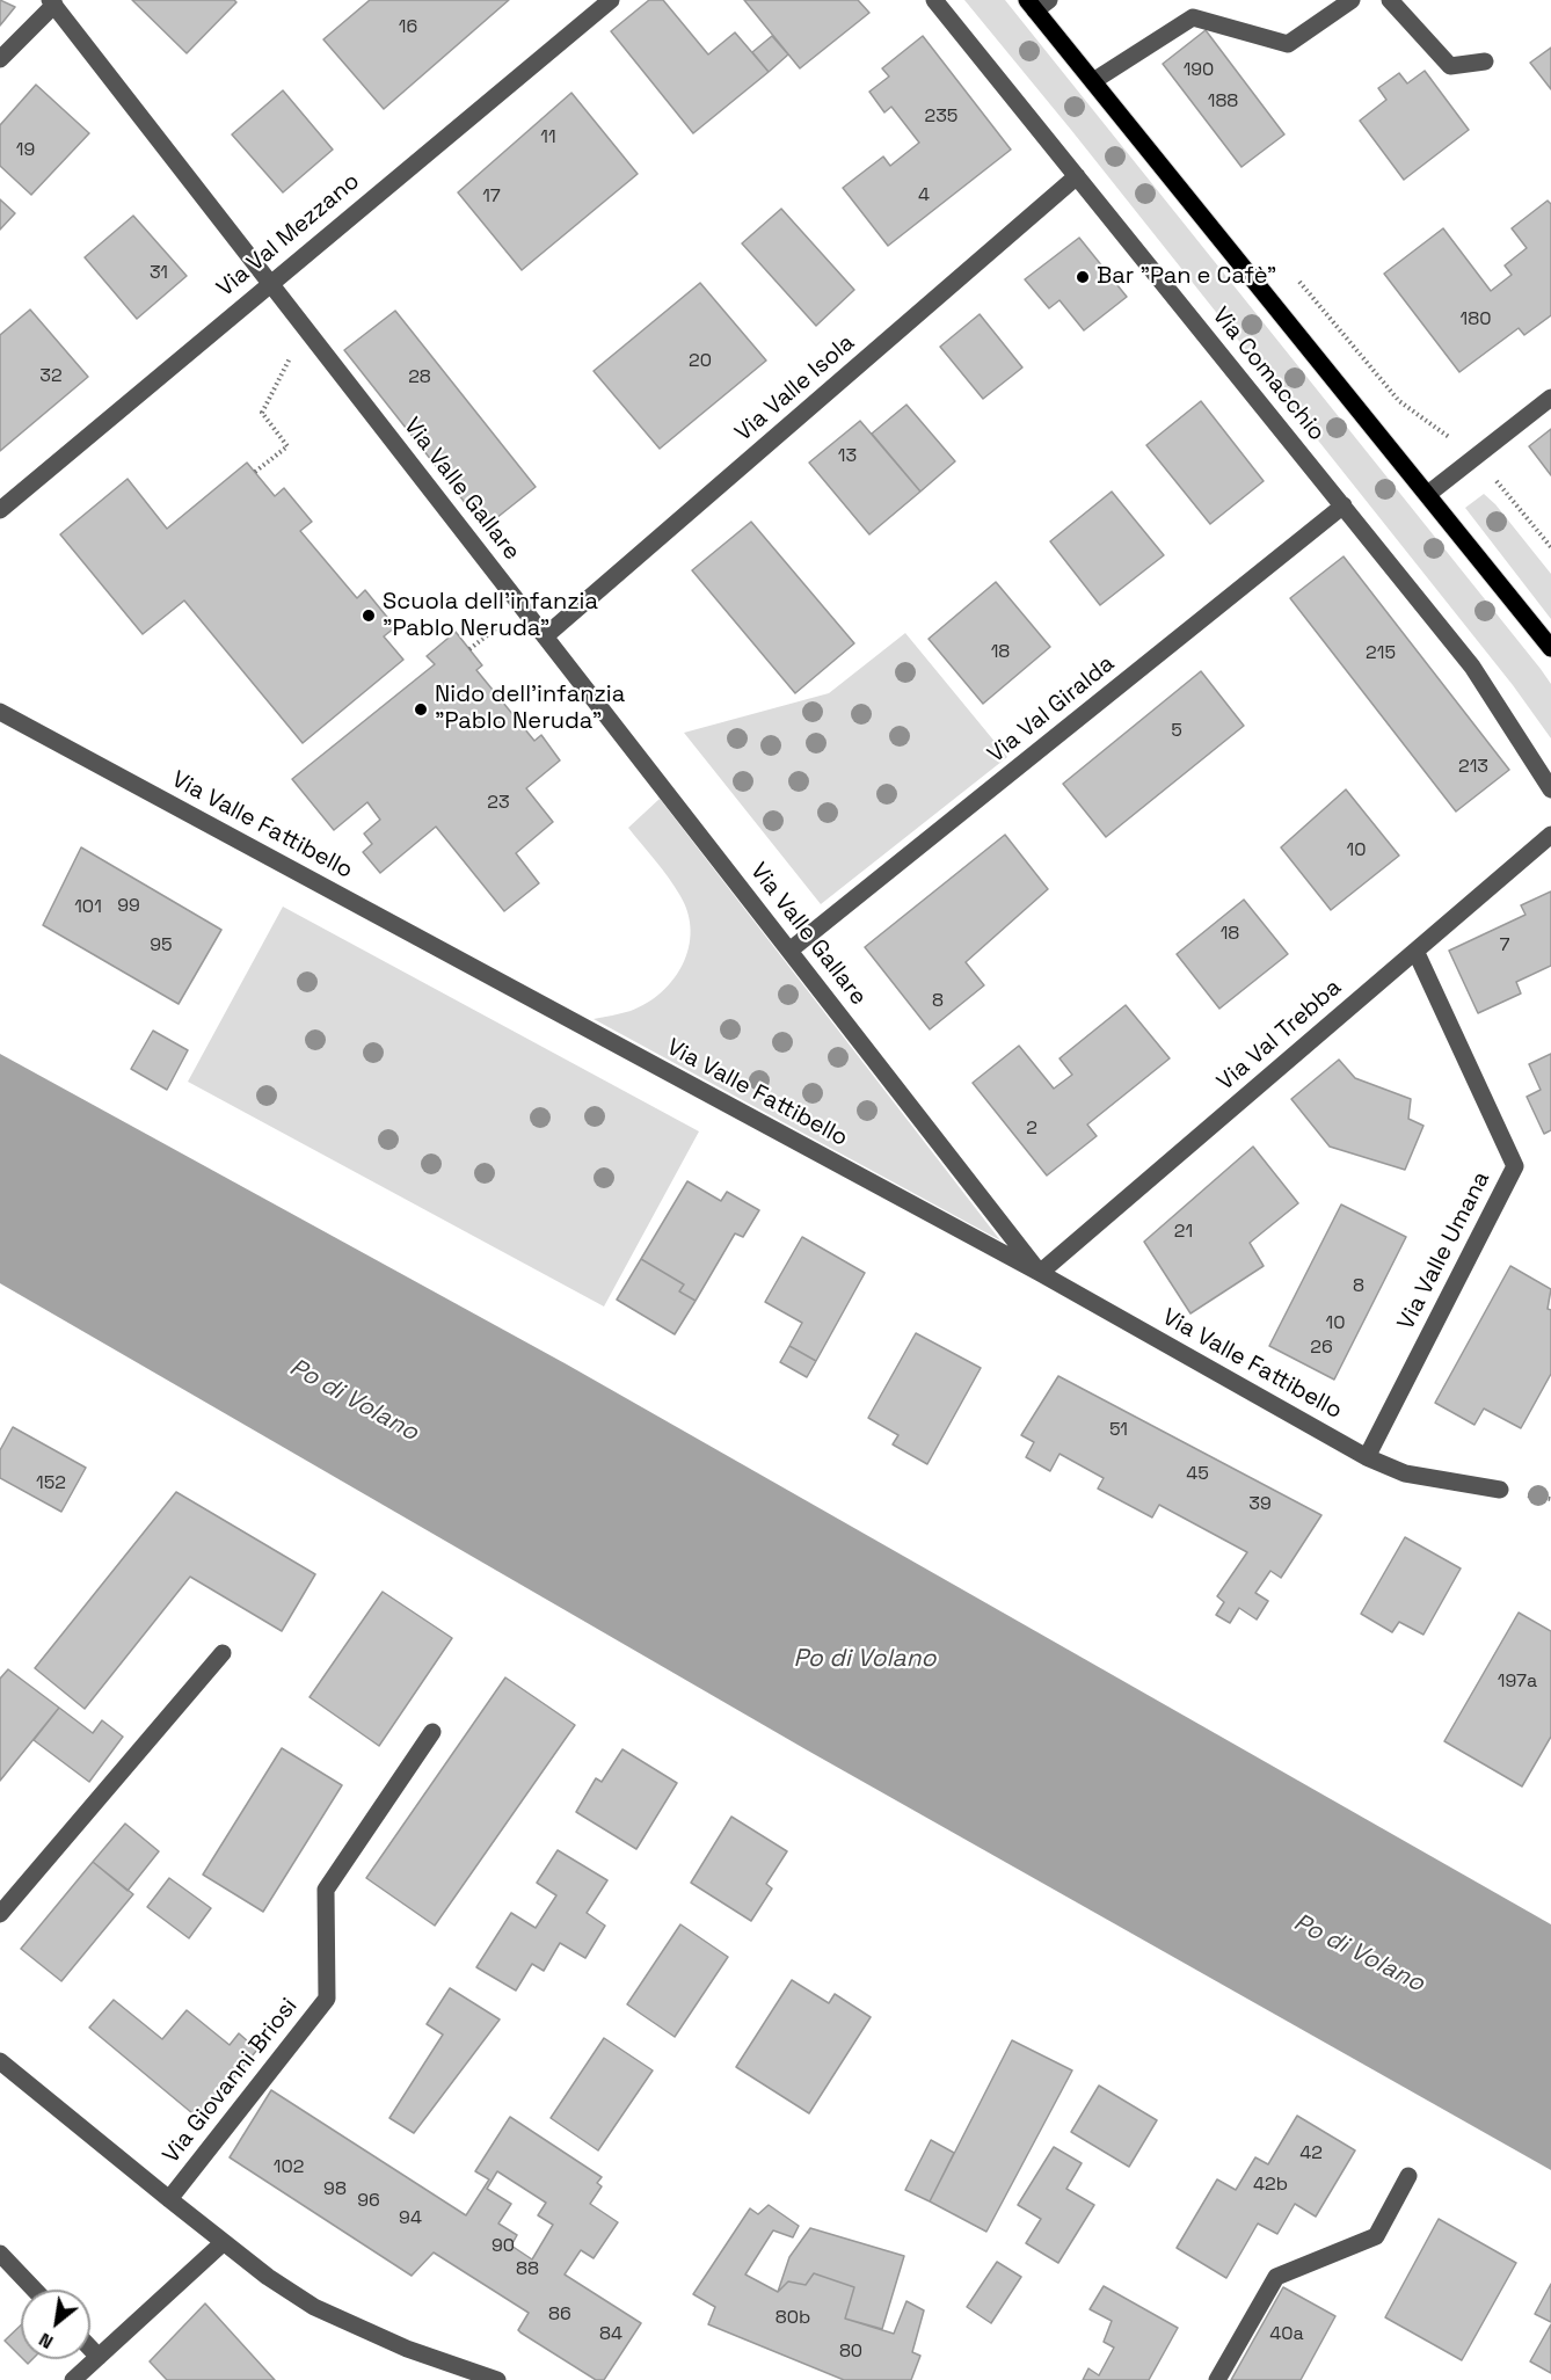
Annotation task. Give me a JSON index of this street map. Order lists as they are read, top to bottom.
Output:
{
  "streets": {
    "street": [
      "Via Val Mezzano",
      "Via Comacchio",
      "Via Valle Isola",
      "Via Valle Gallare",
      "Via Val Giralda",
      "Via Valle Fattibello",
      "Via Val Trebba",
      "Via Valle Umana",
      "Via Giovanni Briosi"
    ]
  },
  "crossings": [
    ["Via Val Mezzano", "Via Valle Gallare"],
    ["Via Comacchio", "Via Valle Isola"],
    ["Via Comacchio", "Via Val Giralda"],
    ["Via Valle Isola", "Via Valle Gallare"],
    ["Via Valle Gallare", "Via Val Giralda"],
    ["Via Valle Gallare", "Via Valle Fattibello"],
    ["Via Valle Gallare", "Via Val Trebba"],
    ["Via Valle Fattibello", "Via Val Trebba"],
    ["Via Valle Fattibello", "Via Valle Umana"],
    ["Via Val Trebba", "Via Valle Umana"]
  ],
  "water": ["Po di Volano"],
  "places": ["Bar \"Pan e Cafè\"", "Scuola dell'infanzia \"Pablo Neruda\"", "Nido dell'infanzia \"Pablo Neruda\""],
  "house_numbers": [
    "16",
    "190",
    "188",
    "235",
    "11",
    "19",
    "4",
    "17",
    "31",
    "180",
    "20",
    "32",
    "28",
    "13",
    "18",
    "215",
    "5",
    "213",
    "23",
    "10",
    "99",
    "101",
    "18",
    "95",
    "7",
    "8",
    "2",
    "21",
    "8",
    "10",
    "26",
    "51",
    "45",
    "152",
    "39",
    "197a",
    "42",
    "102",
    "42b",
    "98",
    "96",
    "94",
    "90",
    "88",
    "86",
    "80b",
    "84",
    "40a",
    "80"
  ],
  "north": "bottom left"
}
